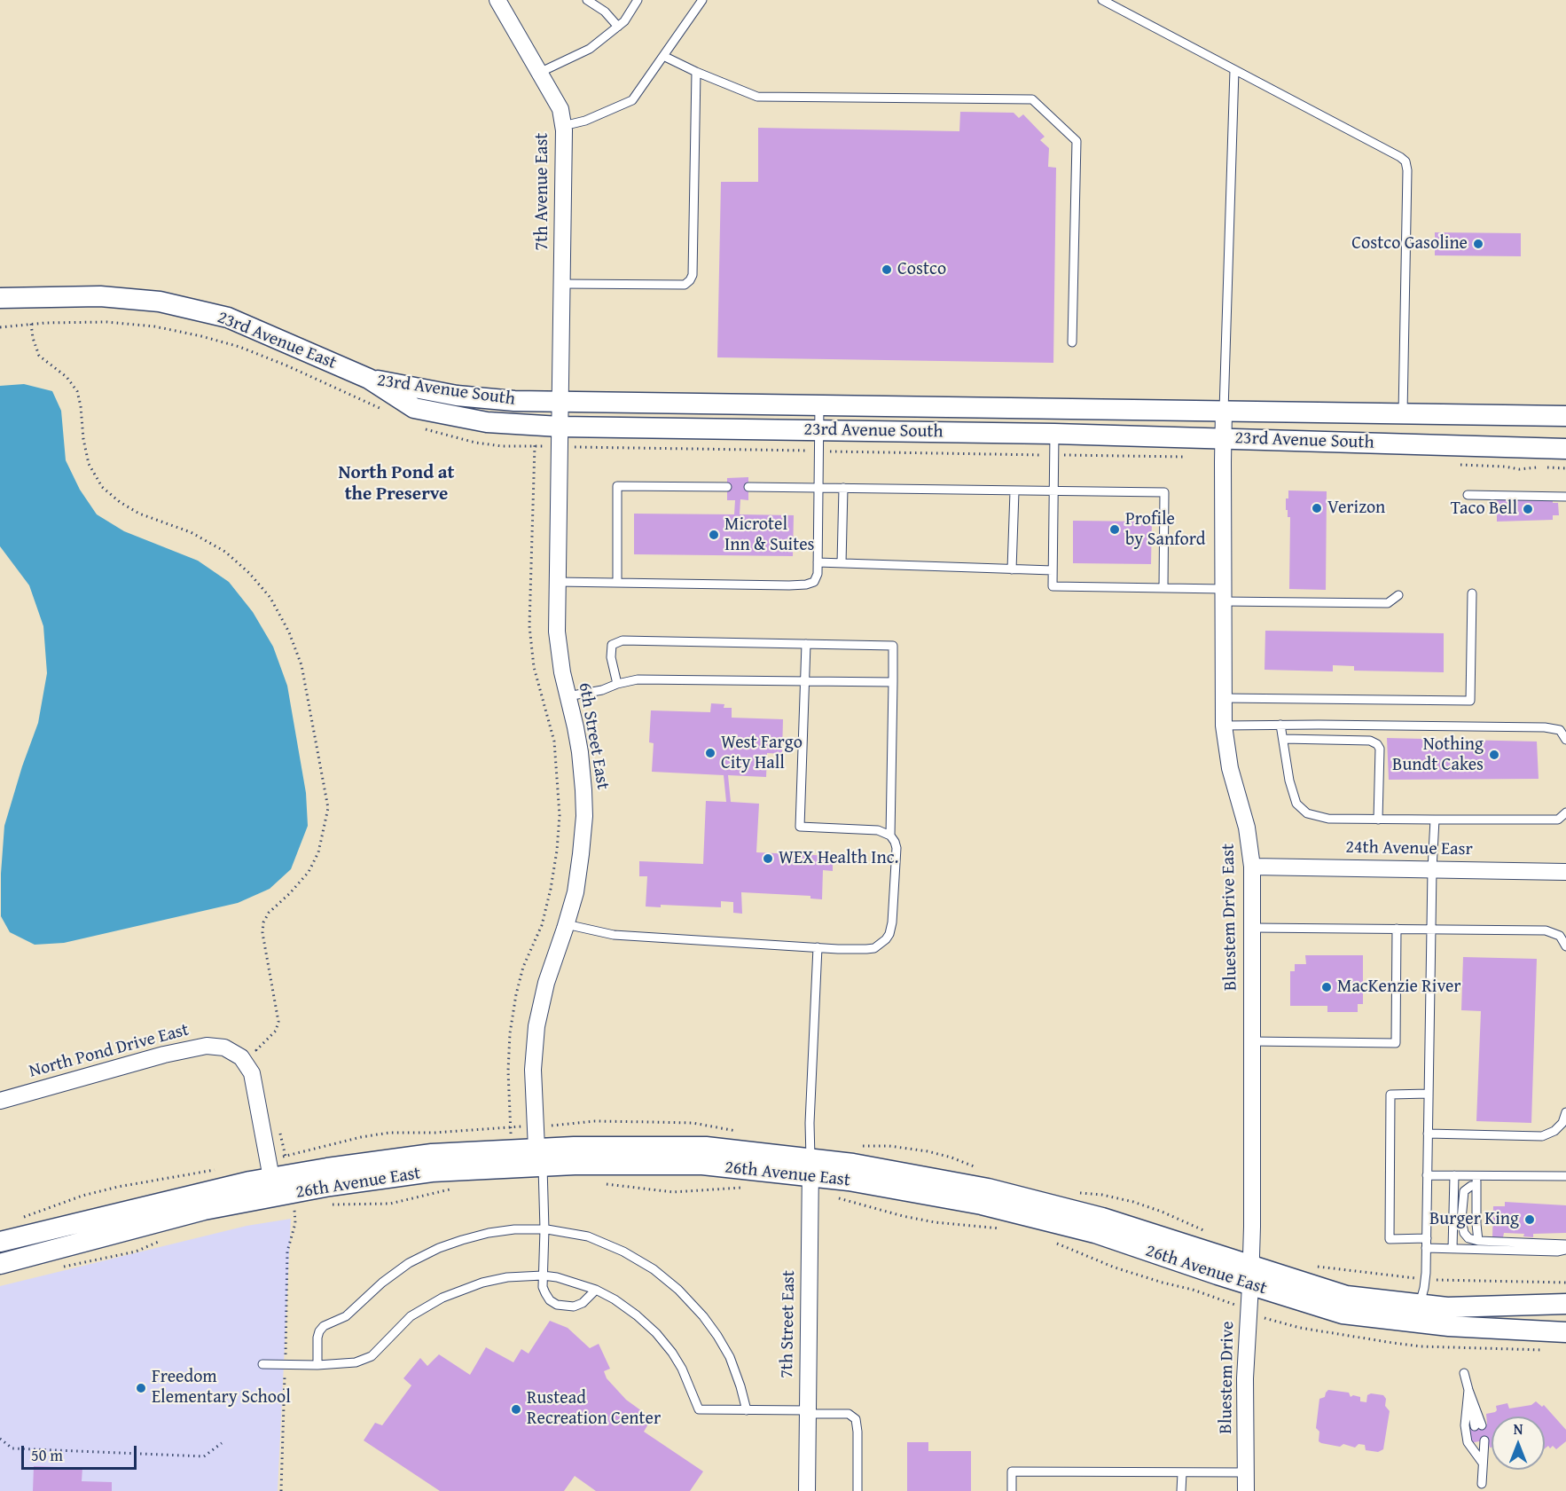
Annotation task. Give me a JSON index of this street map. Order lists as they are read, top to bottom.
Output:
{
  "streets": {
    "street": [
      "7th Avenue East",
      "23rd Avenue East",
      "23rd Avenue South",
      "6th Street East",
      "24th Avenue Easr",
      "Bluestem Drive East",
      "North Pond Drive East",
      "26th Avenue East",
      "7th Street East",
      "Bluestem Drive"
    ]
  },
  "crossings": [
    ["7th Avenue East", "23rd Avenue South"],
    ["7th Avenue East", "6th Street East"],
    ["23rd Avenue East", "23rd Avenue South"],
    ["23rd Avenue South", "6th Street East"],
    ["23rd Avenue South", "Bluestem Drive East"],
    ["6th Street East", "26th Avenue East"],
    ["24th Avenue Easr", "Bluestem Drive East"],
    ["Bluestem Drive East", "26th Avenue East"],
    ["Bluestem Drive East", "Bluestem Drive"],
    ["North Pond Drive East", "26th Avenue East"],
    ["26th Avenue East", "7th Street East"],
    ["26th Avenue East", "Bluestem Drive"]
  ],
  "districts": ["North Pond at the Preserve"],
  "places": [
    "Costco Gasoline",
    "Costco",
    "Verizon",
    "Taco Bell",
    "Profile by Sanford",
    "Microtel Inn & Suites",
    "West Fargo City Hall",
    "Nothing Bundt Cakes",
    "WEX Health Inc.",
    "MacKenzie River",
    "Burger King",
    "Freedom Elementary School",
    "Rustead Recreation Center"
  ],
  "scale_bar": "50 m",
  "north": "top"
}
